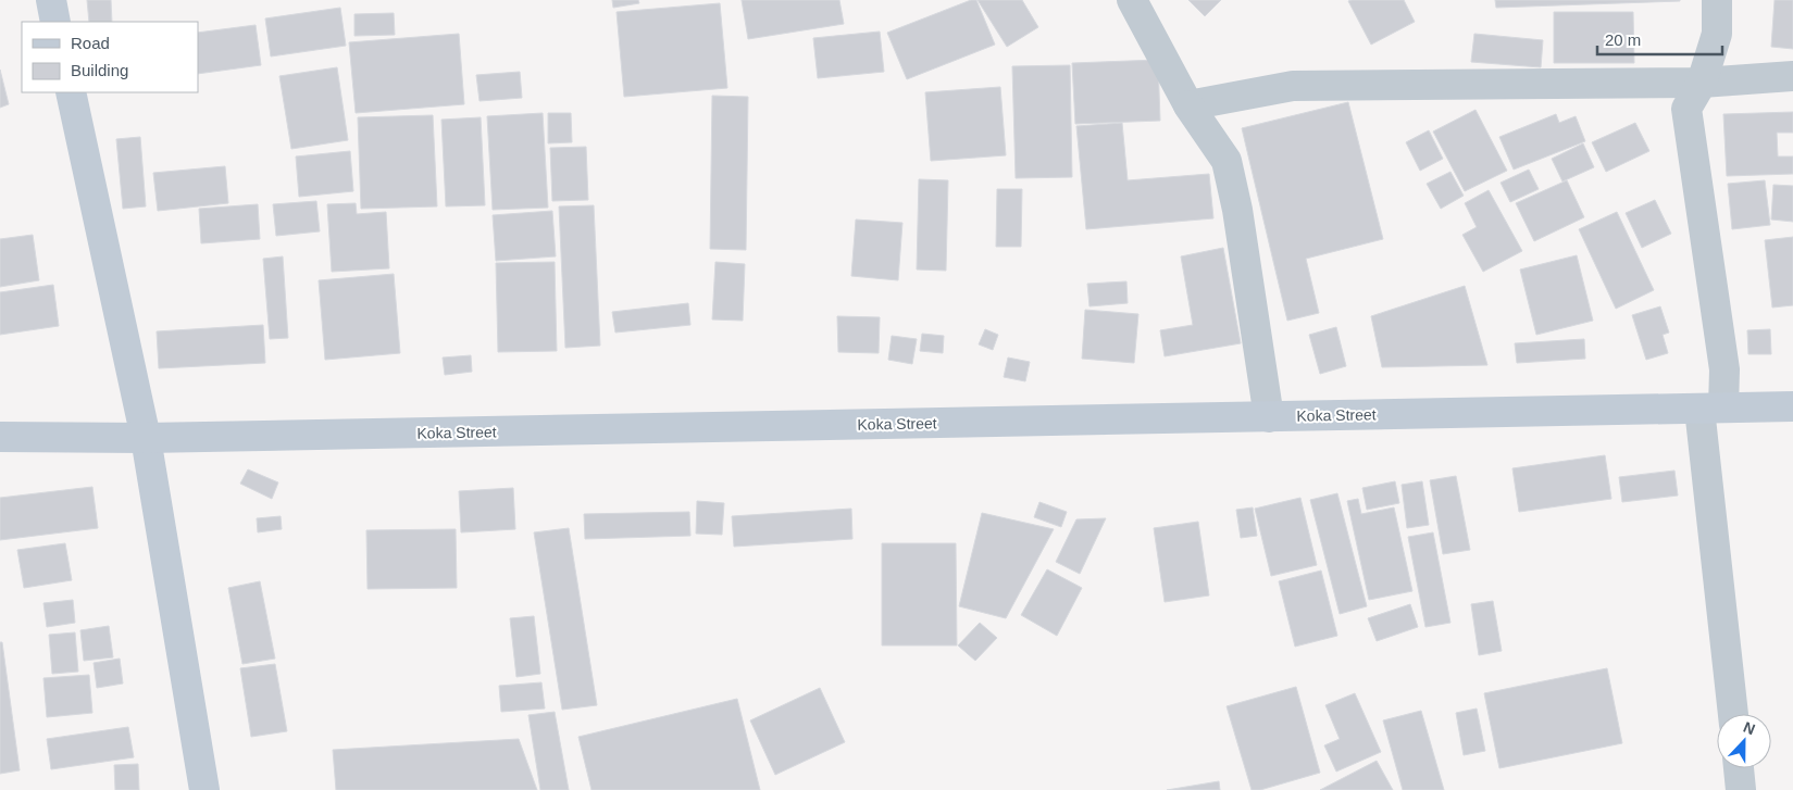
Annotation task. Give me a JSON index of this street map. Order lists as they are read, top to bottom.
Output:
{
  "streets": {
    "main road": ["Koka Street"]
  },
  "legend": ["Road", "Building"],
  "scale_bar": "20 m",
  "north": "top"
}
